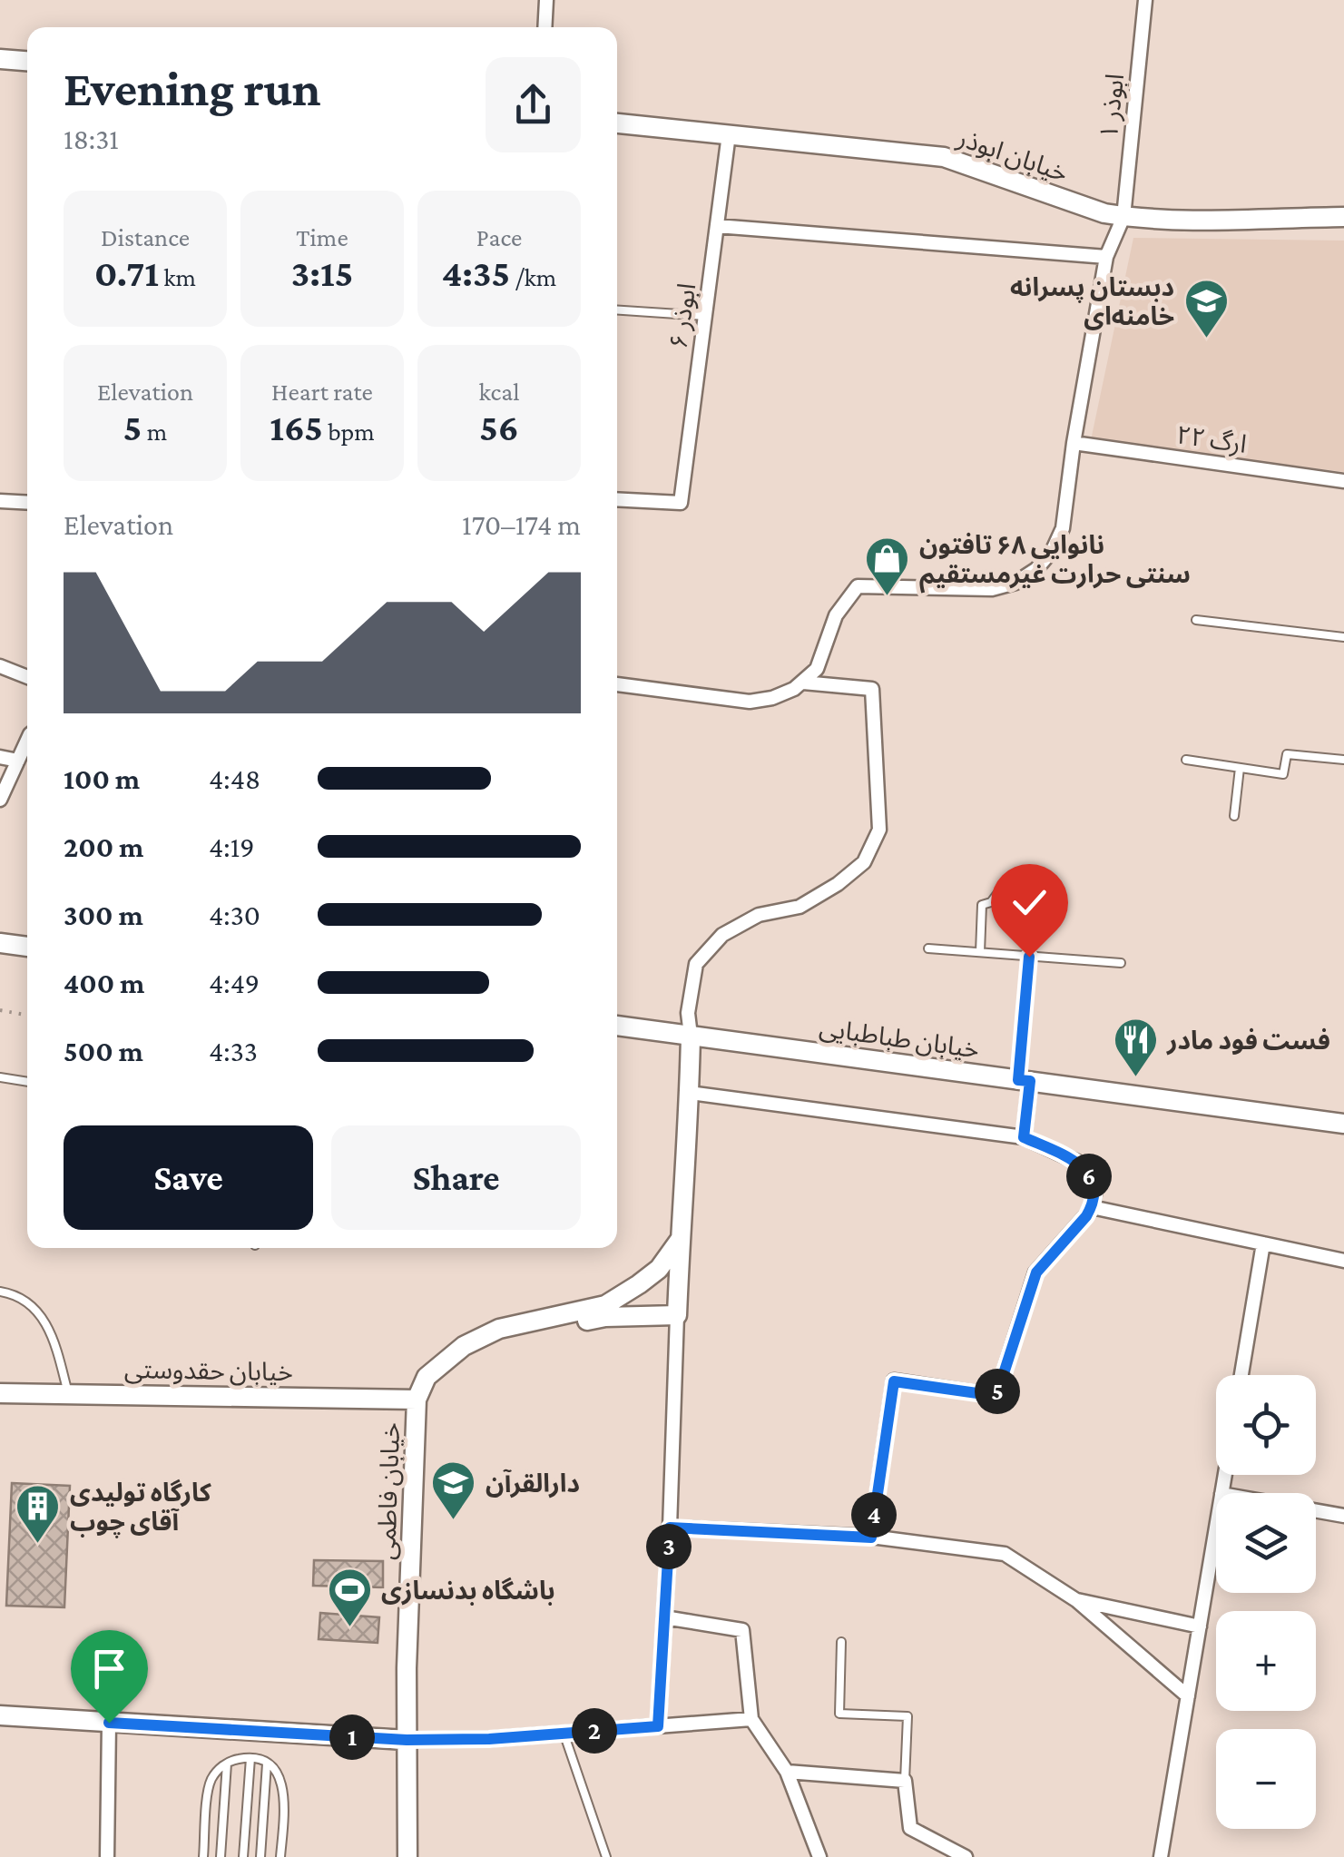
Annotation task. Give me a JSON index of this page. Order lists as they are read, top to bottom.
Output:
{
  "streets": {
    "street": [
      "ابوذر ۱",
      "خیابان ابوذر",
      "ابوذر ۶",
      "ارگ ۲۲",
      "خیابان طباطبایی",
      "خیابان حقدوستی",
      "خیابان فاطمی"
    ]
  },
  "crossings": [
    ["ابوذر ۱", "خیابان ابوذر"],
    ["ابوذر ۱", "ارگ ۲۲"],
    ["خیابان ابوذر", "ابوذر ۶"],
    ["خیابان حقدوستی", "خیابان فاطمی"]
  ],
  "places": {
    "school or university": ["دبستان پسرانه خامنه‌ای", "دارالقرآن"],
    "shop": ["نانوایی ۶۸ تافتون سنتی حرارت غیرمستقیم"],
    "restaurant": ["فست فود مادر"],
    "building": ["کارگاه تولیدی آقای چوب"],
    "sports": ["باشگاه بدنسازی"]
  },
  "page": {
    "heading": ["Evening run", "18:31"],
    "stats": [
      ["Distance", "0.71 km"],
      ["Time", "3:15"],
      ["Pace", "4:35 /km"],
      ["Elevation", "5 m"],
      ["Heart rate", "165 bpm"],
      ["kcal", "56"]
    ],
    "chart": ["Elevation", "170–174 m"],
    "list": [
      {
        "name": "100 m",
        "note": "4:48"
      },
      {
        "name": "200 m",
        "note": "4:19"
      },
      {
        "name": "300 m",
        "note": "4:30"
      },
      {
        "name": "400 m",
        "note": "4:49"
      },
      {
        "name": "500 m",
        "note": "4:33"
      }
    ],
    "buttons": ["Save", "Share"],
    "pins": [
      "6",
      "5",
      "4",
      "3",
      "2",
      "1"
    ],
    "map_buttons": ["+", "−"]
  }
}
